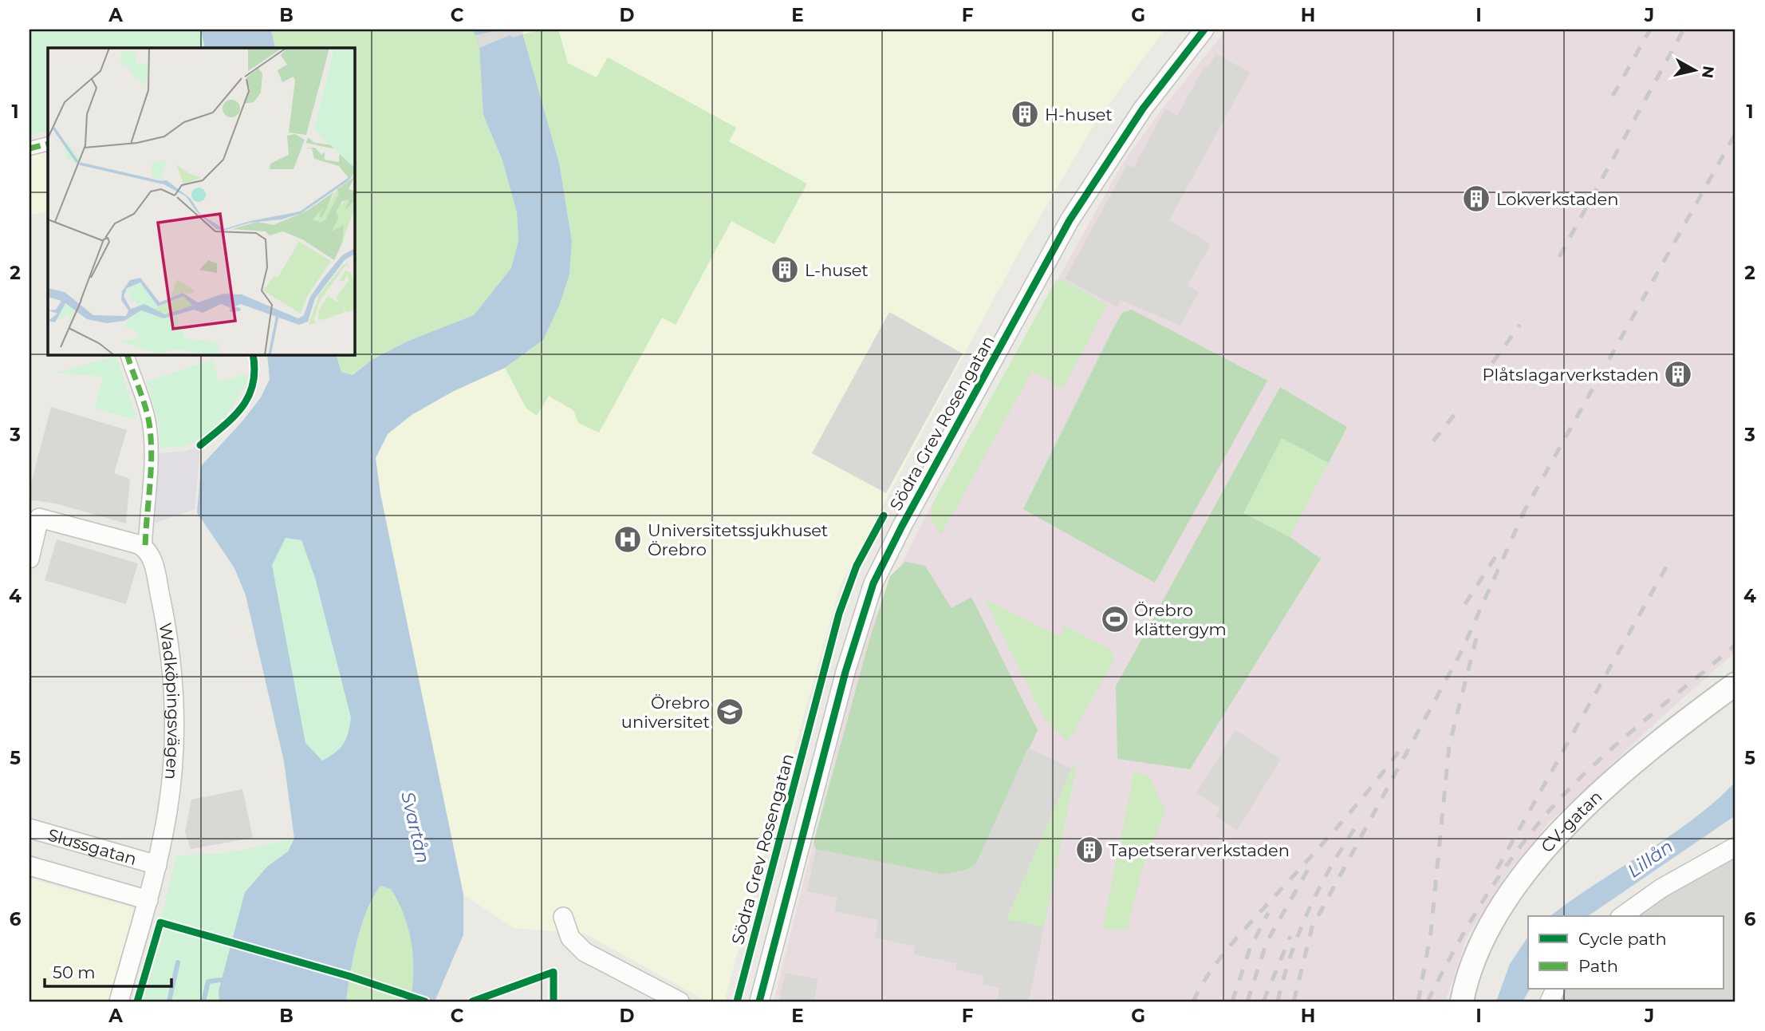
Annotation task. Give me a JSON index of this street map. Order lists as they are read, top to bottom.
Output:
{
  "streets": {
    "street": [
      "Södra Grev Rosengatan",
      "Wadköpingsvägen",
      "CV-gatan",
      "Slussgatan"
    ]
  },
  "crossings": [
    ["Wadköpingsvägen", "Slussgatan"]
  ],
  "water": ["Svartån", "Lillån"],
  "places": {
    "building": [
      "H-huset",
      "Lokverkstaden",
      "L-huset",
      "Plåtslagarverkstaden",
      "Tapetserarverkstaden"
    ],
    "hospital": ["Universitetssjukhuset Örebro"],
    "sports": ["Örebro klättergym"],
    "school or university": ["Örebro universitet"]
  },
  "legend": ["Cycle path", "Path"],
  "scale_bar": "50 m",
  "north": "right",
  "grid": {
    "columns": [
      "A",
      "B",
      "C",
      "D",
      "E",
      "F",
      "G",
      "H",
      "I",
      "J"
    ],
    "rows": [
      "1",
      "2",
      "3",
      "4",
      "5",
      "6"
    ]
  }
}
